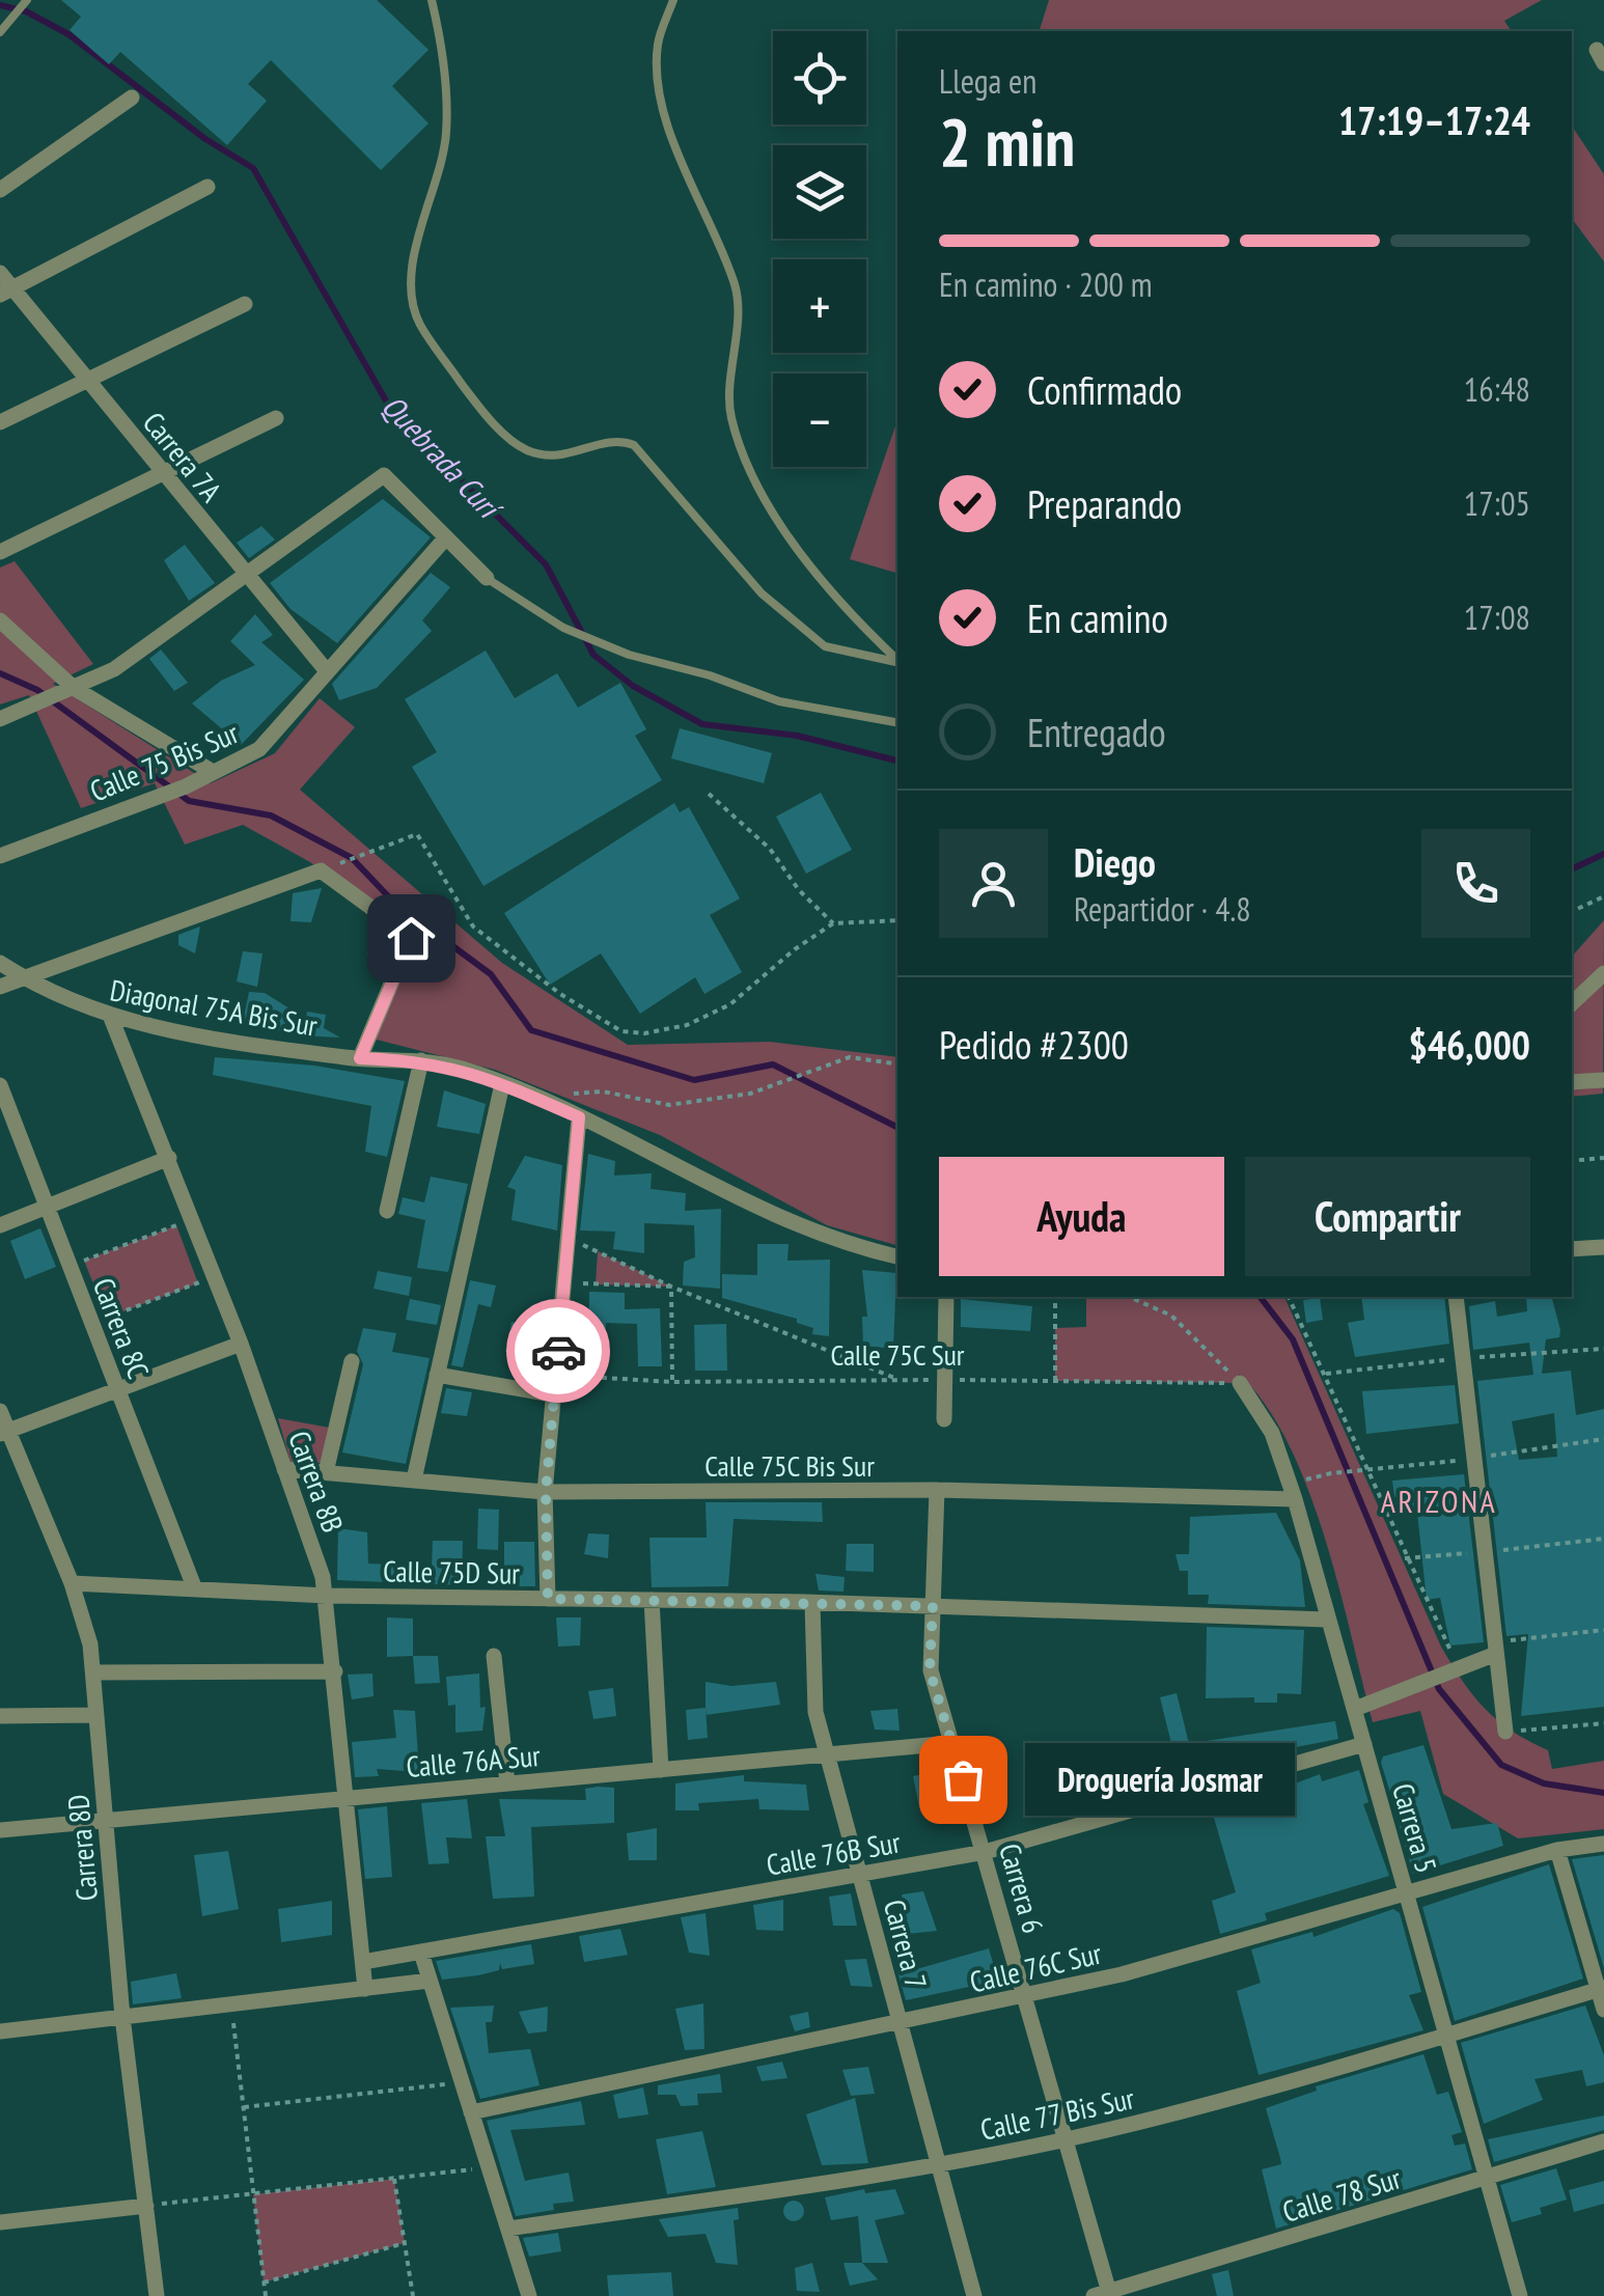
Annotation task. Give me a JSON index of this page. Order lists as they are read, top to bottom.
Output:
{
  "streets": {
    "street": [
      "Carrera 7A",
      "Calle 75 Bis Sur",
      "Diagonal 75A Bis Sur",
      "Carrera 8C",
      "Calle 75C Bis Sur",
      "Carrera 8B",
      "Calle 75D Sur",
      "Calle 76A Sur",
      "Carrera 5",
      "Carrera 8D",
      "Calle 76B Sur",
      "Carrera 6",
      "Carrera 7",
      "Calle 76C Sur",
      "Calle 77 Bis Sur",
      "Calle 78 Sur"
    ],
    "path": ["Calle 75C Sur"]
  },
  "crossings": [
    ["Carrera 7A", "Calle 75 Bis Sur"],
    ["Diagonal 75A Bis Sur", "Carrera 8B"],
    ["Carrera 8C", "Calle 75D Sur"],
    ["Calle 75C Sur", "Carrera 5"],
    ["Calle 75C Bis Sur", "Carrera 8B"],
    ["Calle 75C Bis Sur", "Carrera 5"],
    ["Calle 75C Bis Sur", "Carrera 6"],
    ["Carrera 8B", "Calle 75D Sur"],
    ["Carrera 8B", "Calle 76A Sur"],
    ["Carrera 8B", "Calle 76B Sur"],
    ["Calle 75D Sur", "Carrera 5"],
    ["Calle 75D Sur", "Carrera 8D"],
    ["Calle 75D Sur", "Carrera 6"],
    ["Calle 75D Sur", "Carrera 7"],
    ["Calle 76A Sur", "Carrera 8D"],
    ["Calle 76A Sur", "Carrera 6"],
    ["Calle 76A Sur", "Carrera 7"],
    ["Carrera 5", "Calle 76B Sur"],
    ["Carrera 5", "Calle 76C Sur"],
    ["Carrera 5", "Calle 77 Bis Sur"],
    ["Carrera 5", "Calle 78 Sur"],
    ["Calle 76B Sur", "Carrera 6"],
    ["Calle 76B Sur", "Carrera 7"],
    ["Carrera 6", "Calle 76C Sur"],
    ["Carrera 6", "Calle 77 Bis Sur"],
    ["Carrera 6", "Calle 78 Sur"],
    ["Carrera 7", "Calle 76C Sur"],
    ["Carrera 7", "Calle 77 Bis Sur"]
  ],
  "districts": ["ARIZONA"],
  "water": ["Quebrada Curí"],
  "places": ["Droguería Josmar"],
  "page": {
    "map_buttons": ["+", "−"],
    "heading": ["2 min", "Llega en", "17:19–17:24"],
    "panel": [
      "Diego",
      "Repartidor · 4.8",
      "Pedido #2300",
      "$46,000"
    ],
    "bar": "En camino · 200 m",
    "list": [
      ["Confirmado", "16:48"],
      ["Preparando", "17:05"],
      ["En camino", "17:08"],
      "Entregado"
    ],
    "buttons": ["Ayuda", "Compartir"],
    "bubble": "Droguería Josmar"
  }
}
